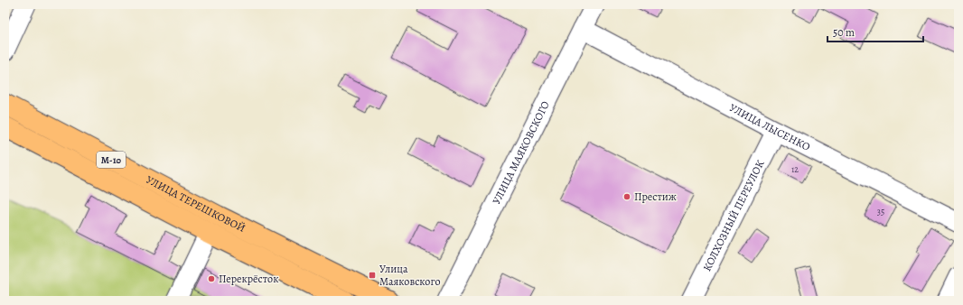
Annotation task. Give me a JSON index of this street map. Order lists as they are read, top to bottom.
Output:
{
  "streets": {
    "highway": ["М-10", "УЛИЦА ТЕРЕШКОВОЙ"],
    "street": ["УЛИЦА ЛЫСЕНКО", "УЛИЦА МАЯКОВСКОГО", "КОЛХОЗНЫЙ ПЕРЕУЛОК"]
  },
  "crossings": [
    ["УЛИЦА ЛЫСЕНКО", "УЛИЦА МАЯКОВСКОГО"],
    ["УЛИЦА ЛЫСЕНКО", "КОЛХОЗНЫЙ ПЕРЕУЛОК"]
  ],
  "places": {
    "other": ["Престиж", "Перекрёсток"],
    "transit": ["Улица Маяковского"]
  },
  "house_numbers": ["12", "35"],
  "scale_bar": "50 m"
}
